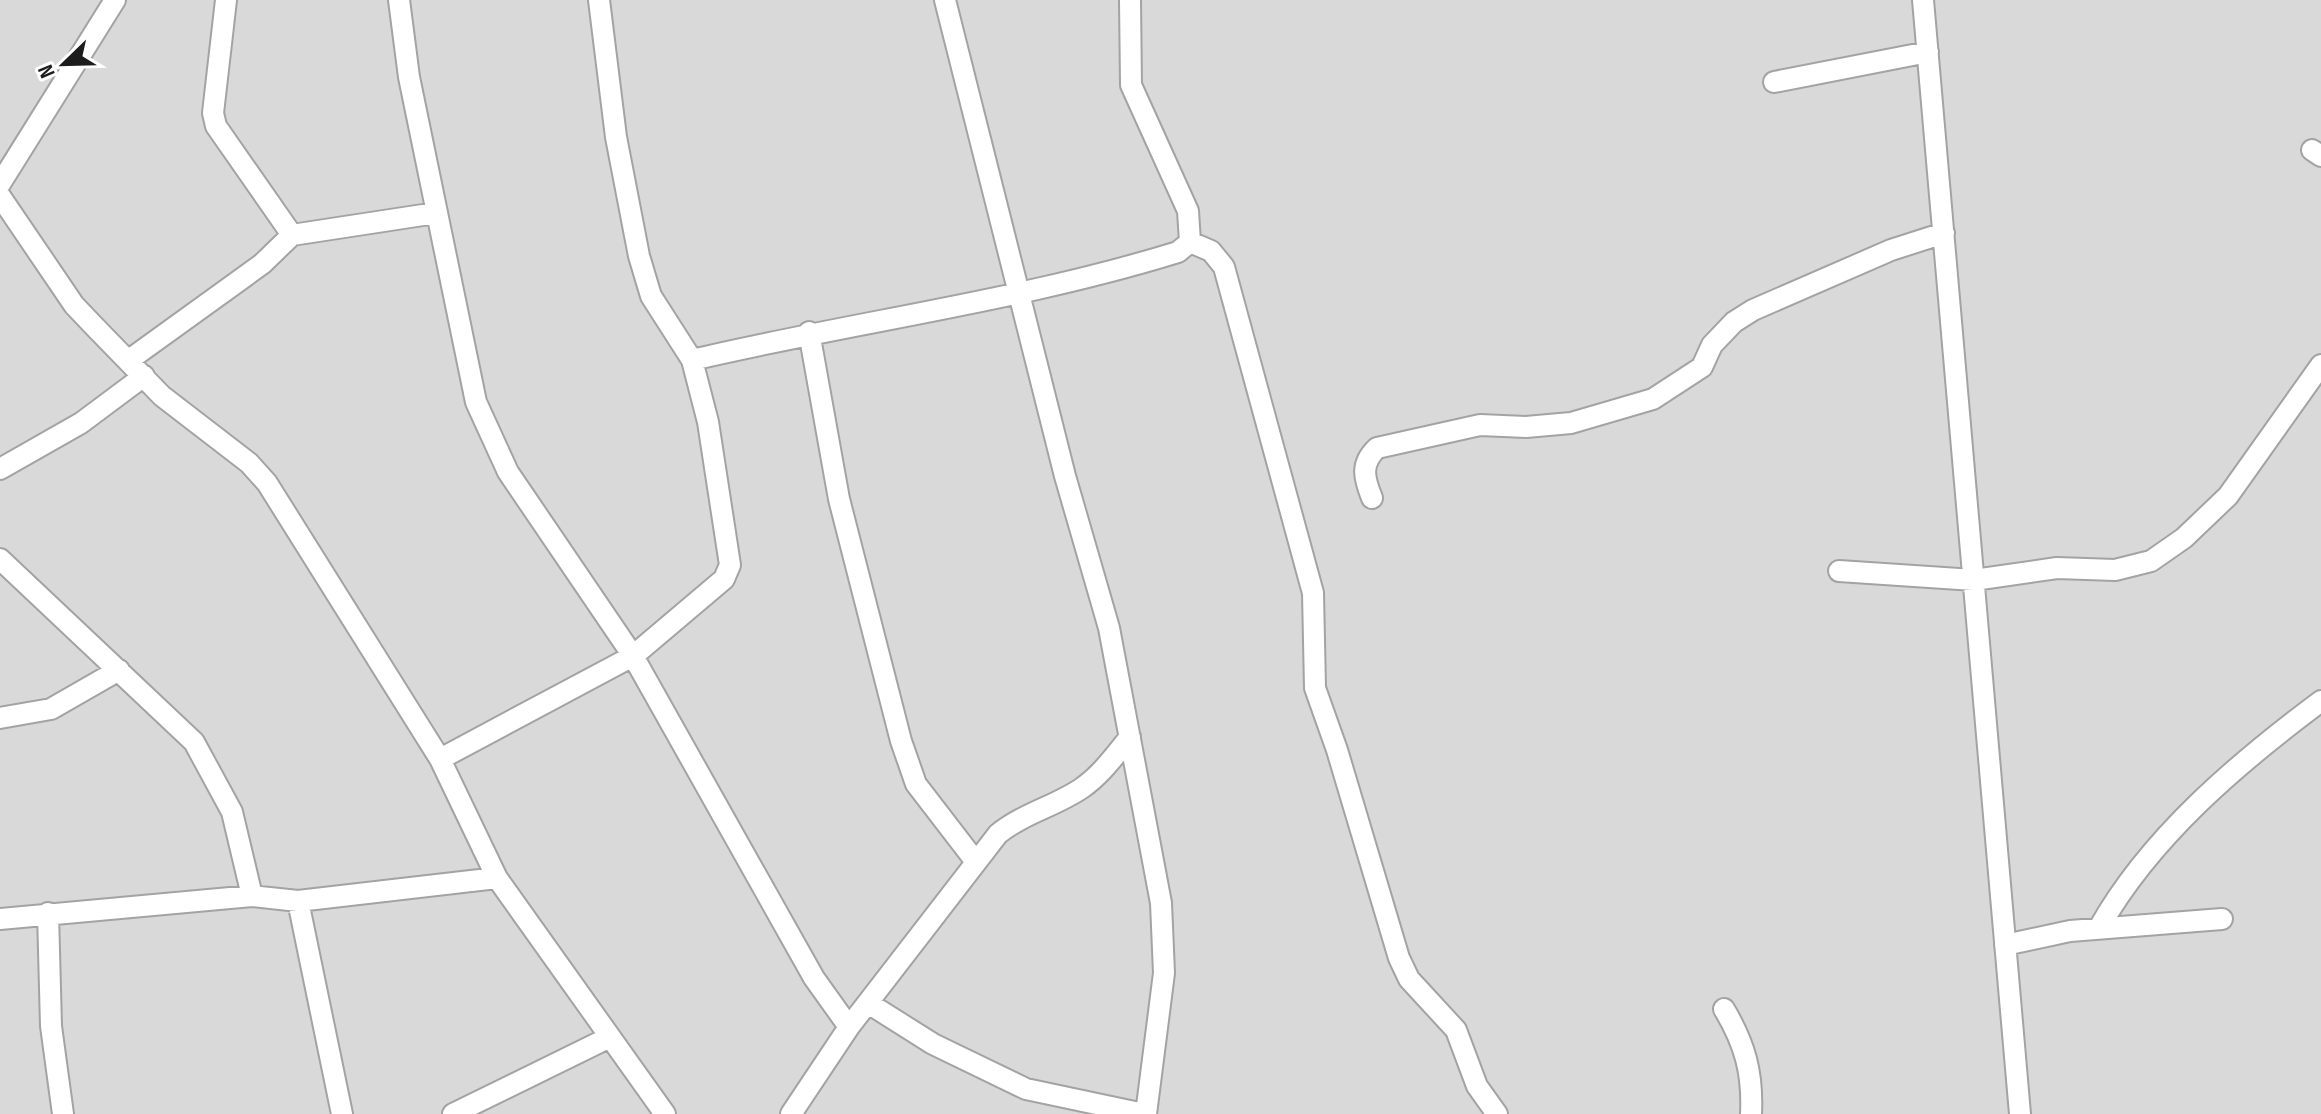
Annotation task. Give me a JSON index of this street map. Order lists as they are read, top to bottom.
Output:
{
  "north": "bottom left"
}
